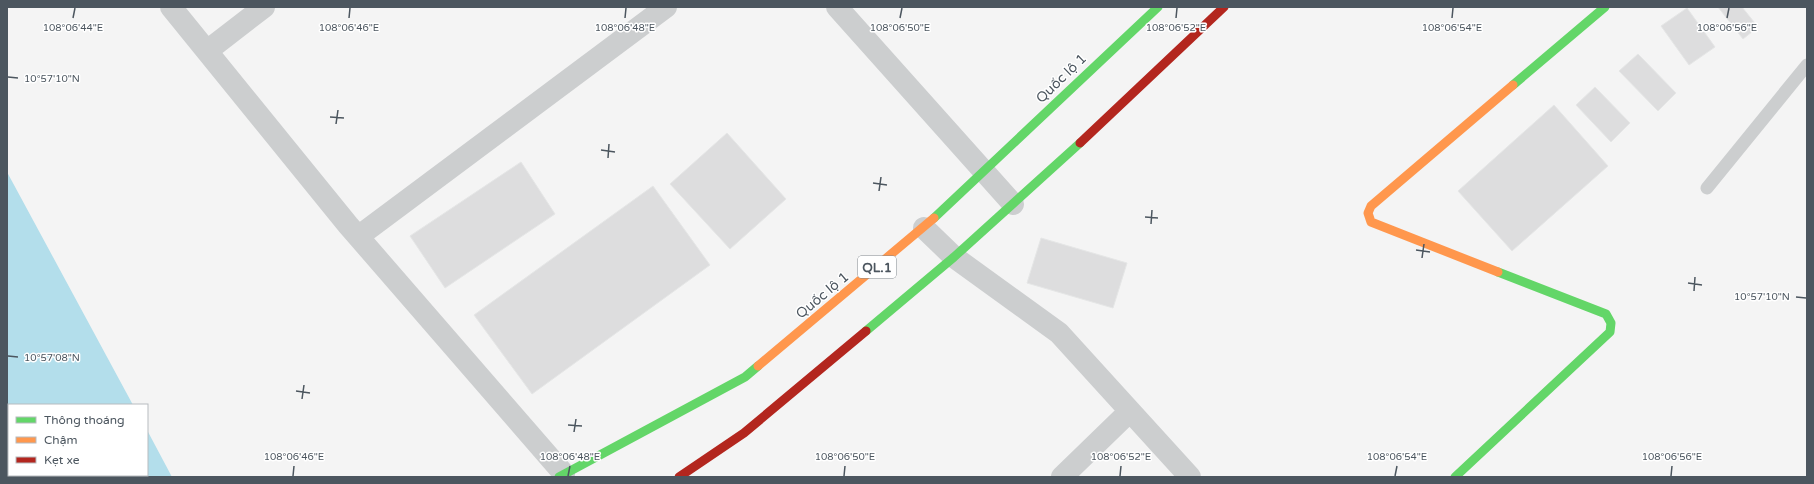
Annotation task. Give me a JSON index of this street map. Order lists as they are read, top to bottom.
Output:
{
  "streets": {
    "main road": ["Quốc lộ 1", "QL.1"]
  },
  "legend": ["Thông thoáng", "Chậm", "Kẹt xe"],
  "coordinates": [
    "108°06'44\"E",
    "108°06'46\"E",
    "108°06'48\"E",
    "108°06'50\"E",
    "108°06'52\"E",
    "108°06'54\"E",
    "108°06'56\"E",
    "10°57'10\"N",
    "10°57'08\"N"
  ]
}
